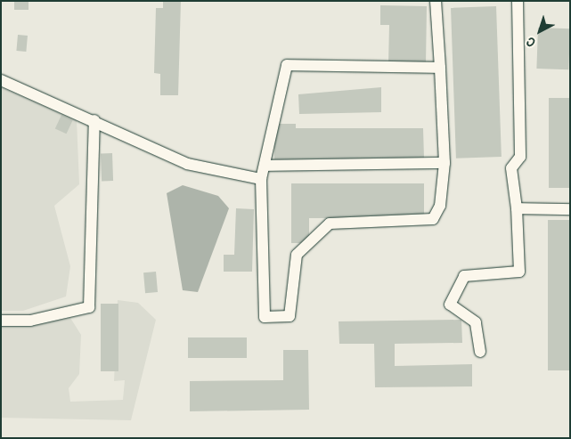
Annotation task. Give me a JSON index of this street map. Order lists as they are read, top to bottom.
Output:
{
  "north": "bottom left"
}
